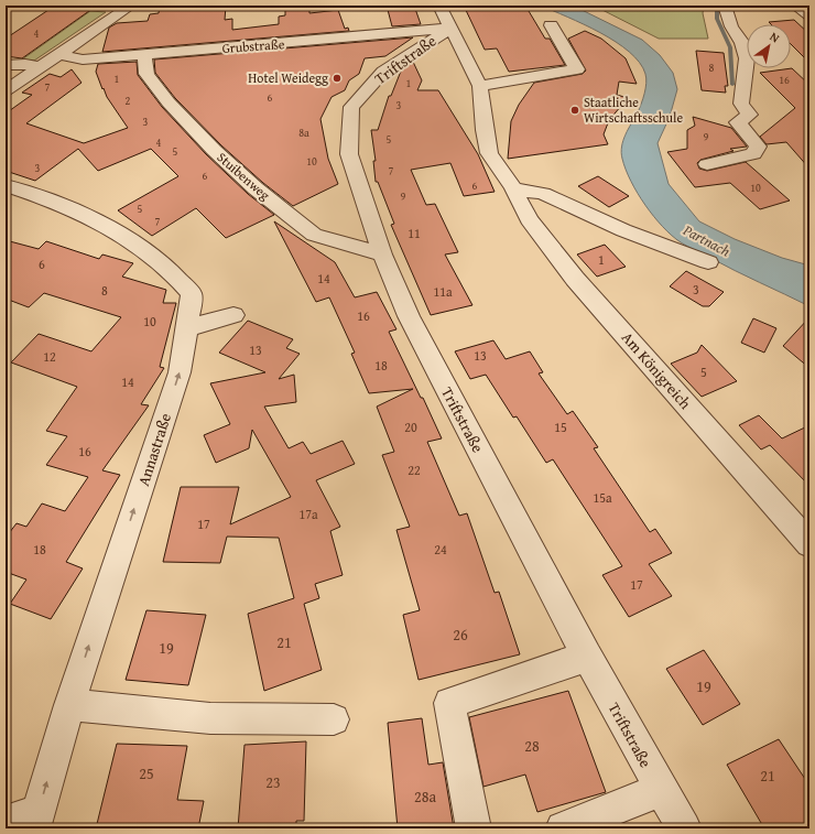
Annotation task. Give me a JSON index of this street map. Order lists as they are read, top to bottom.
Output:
{
  "streets": {
    "street": [
      "Grubstraße",
      "Triftstraße",
      "Stuibenweg",
      "Am Königreich",
      "Annastraße"
    ]
  },
  "crossings": [
    ["Grubstraße", "Triftstraße"],
    ["Grubstraße", "Stuibenweg"],
    ["Grubstraße", "Am Königreich"],
    ["Triftstraße", "Stuibenweg"],
    ["Triftstraße", "Am Königreich"]
  ],
  "one_way": ["Annastraße"],
  "water": ["Partnach"],
  "places": ["Hotel Weidegg", "Staatliche Wirtschaftsschule"],
  "house_numbers": [
    "4",
    "8",
    "1",
    "16",
    "1",
    "7",
    "6",
    "2",
    "3",
    "3",
    "8a",
    "9",
    "5",
    "4",
    "5",
    "10",
    "3",
    "7",
    "6",
    "6",
    "10",
    "9",
    "5",
    "7",
    "11",
    "1",
    "6",
    "14",
    "3",
    "8",
    "11a",
    "16",
    "10",
    "13",
    "13",
    "12",
    "18",
    "5",
    "14",
    "20",
    "15",
    "16",
    "22",
    "15a",
    "17a",
    "17",
    "18",
    "24",
    "17",
    "26",
    "21",
    "19",
    "19",
    "28",
    "25",
    "21",
    "23",
    "28a"
  ],
  "north": "top right"
}
